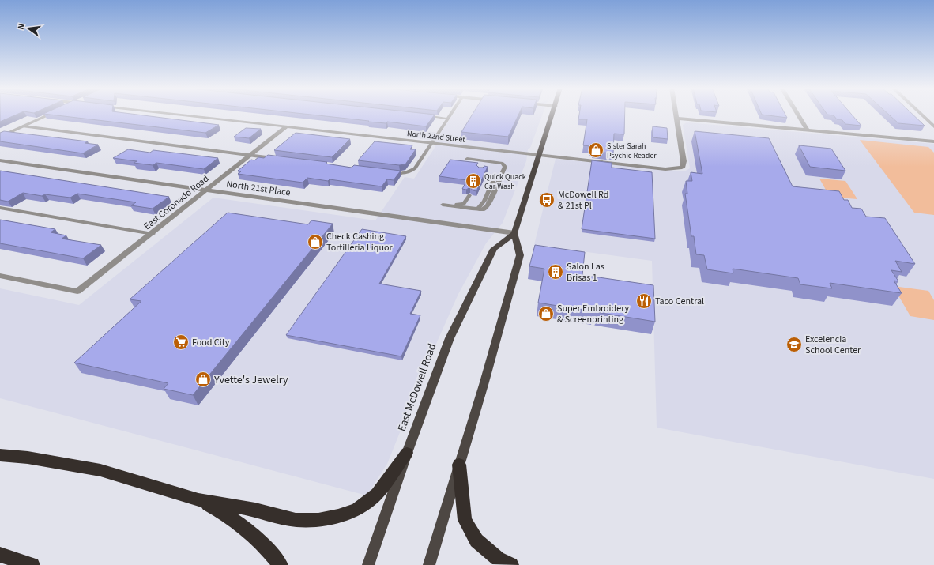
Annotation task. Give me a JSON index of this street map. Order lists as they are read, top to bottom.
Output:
{
  "streets": {
    "main road": ["East McDowell Road"],
    "street": ["North 22nd Street", "North 21st Place", "East Coronado Road"]
  },
  "crossings": [
    ["North 22nd Street", "East Coronado Road"],
    ["North 21st Place", "East Coronado Road"],
    ["North 21st Place", "East McDowell Road"]
  ],
  "places": {
    "shop": [
      "Sister Sarah Psychic Reader",
      "Check Cashing Tortilleria Liquor",
      "Super Embroidery & Screenprinting",
      "Yvette's Jewelry"
    ],
    "building": ["Quick Quack Car Wash", "Salon Las Brisas 1"],
    "bus stop": ["McDowell Rd & 21st Pl"],
    "restaurant": ["Taco Central"],
    "supermarket": ["Food City"],
    "school or university": ["Excelencia School Center"]
  },
  "north": "left"
}
